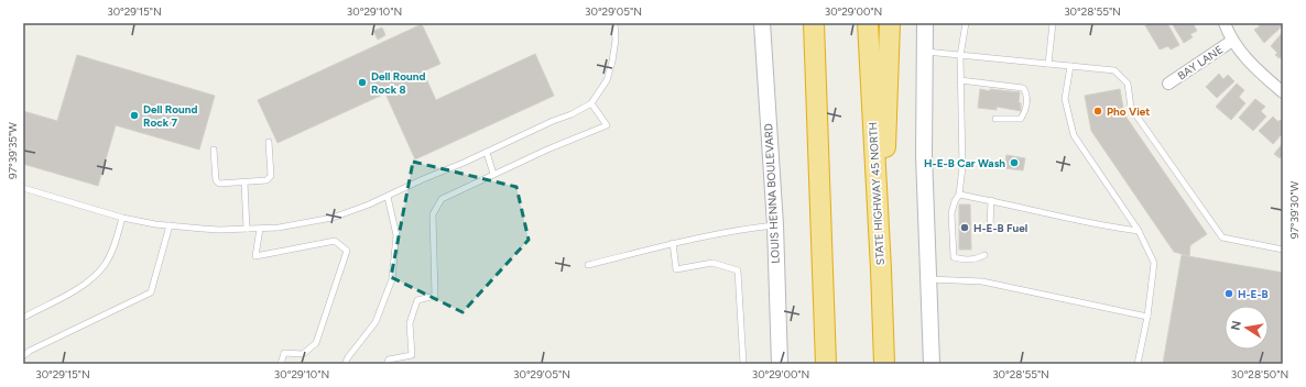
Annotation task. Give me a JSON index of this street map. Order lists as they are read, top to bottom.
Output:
{
  "streets": {
    "highway": ["STATE HIGHWAY 45 NORTH"],
    "main road": ["LOUIS HENNA BOULEVARD"],
    "street": ["BAY LANE"]
  },
  "places": [
    "Dell Round Rock 8",
    "Pho Viet",
    "Dell Round Rock 7",
    "H-E-B Car Wash",
    "H-E-B Fuel",
    "H-E-B"
  ],
  "north": "left",
  "coordinates": [
    "30°29'15\"N",
    "30°29'10\"N",
    "30°29'05\"N",
    "30°29'00\"N",
    "30°28'55\"N",
    "97°39'35\"W",
    "97°39'30\"W",
    "30°28'50\"N"
  ]
}
